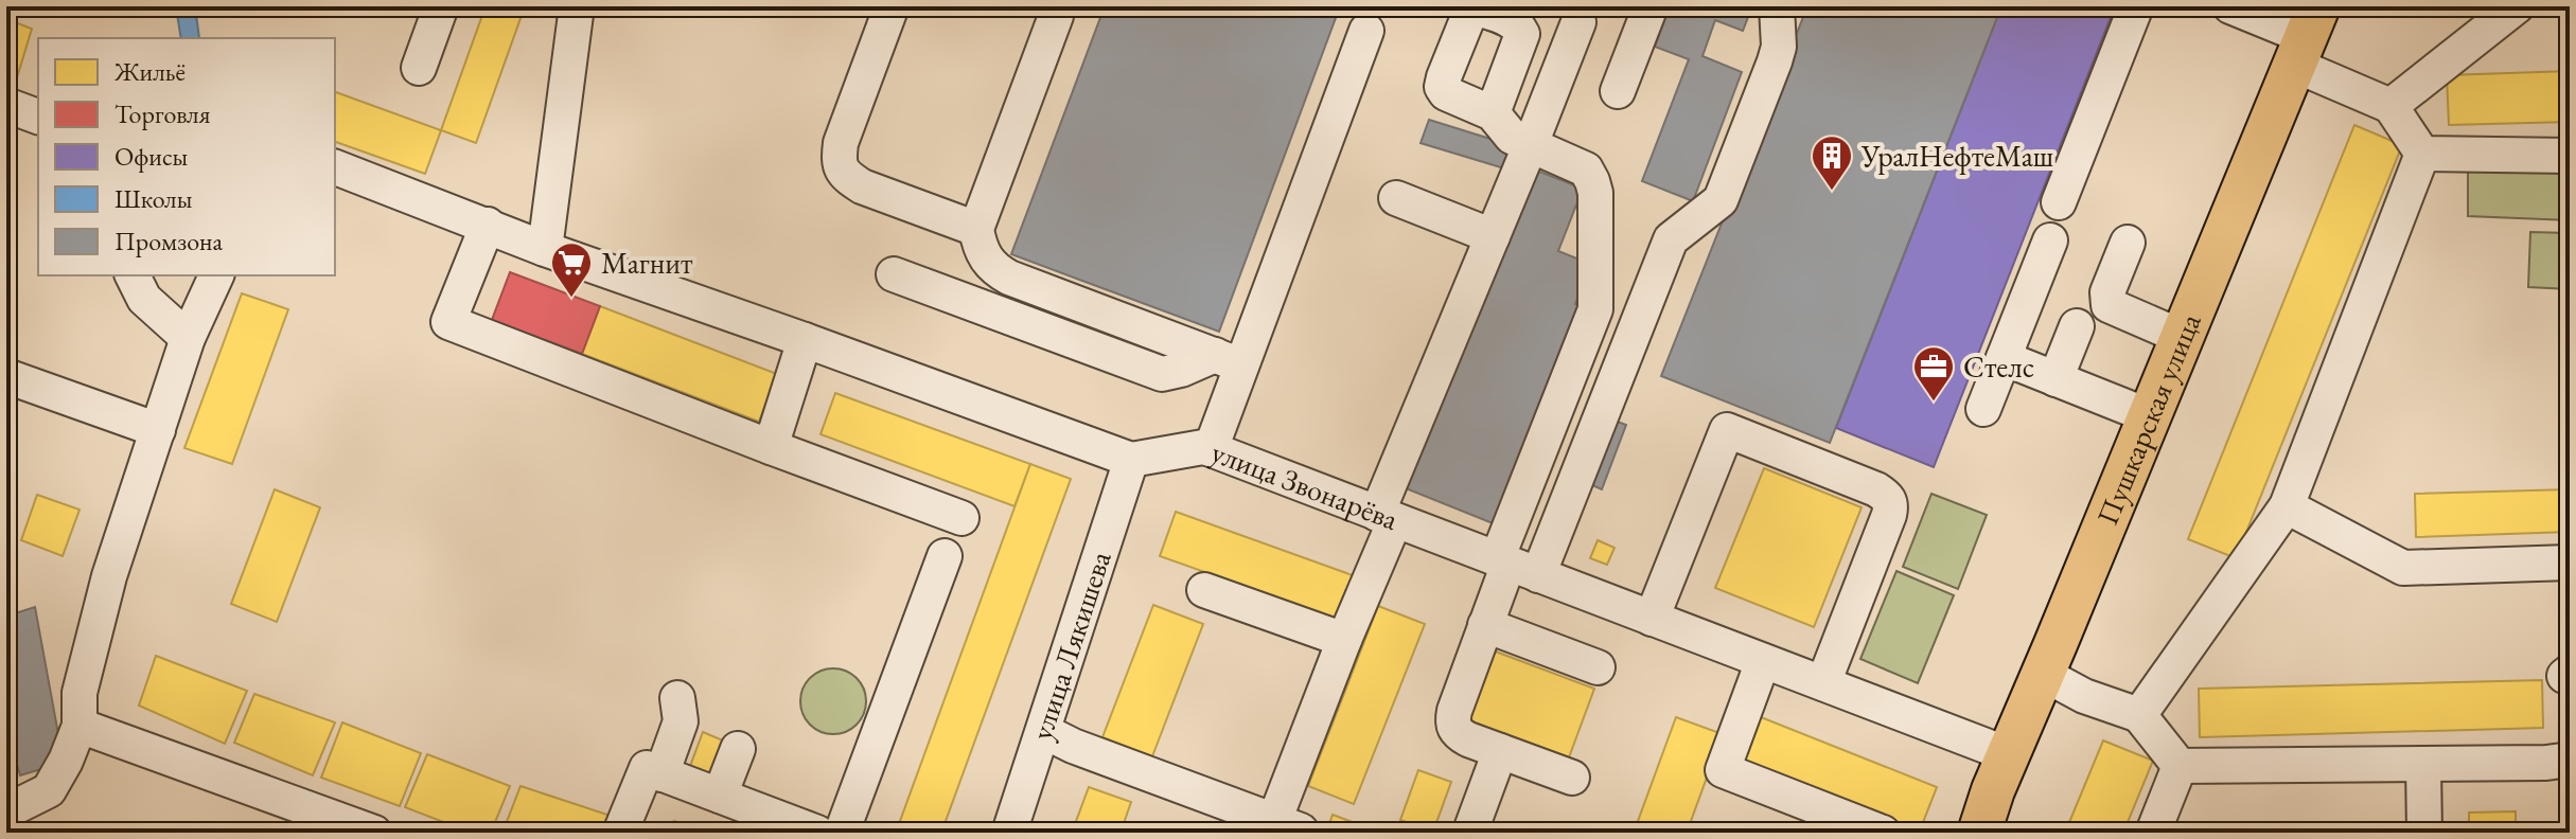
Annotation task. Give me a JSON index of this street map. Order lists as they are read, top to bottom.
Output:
{
  "streets": {
    "main road": ["Пушкарская улица"],
    "street": ["улица Звонарёва", "улица Лякишева"]
  },
  "crossings": [
    ["Пушкарская улица", "улица Звонарёва"],
    ["улица Звонарёва", "улица Лякишева"]
  ],
  "places": {
    "building": ["УралНефтеМаш"],
    "supermarket": ["Магнит"],
    "office": ["Стелс"]
  },
  "legend": [
    "Жильё",
    "Торговля",
    "Офисы",
    "Школы",
    "Промзона"
  ]
}
